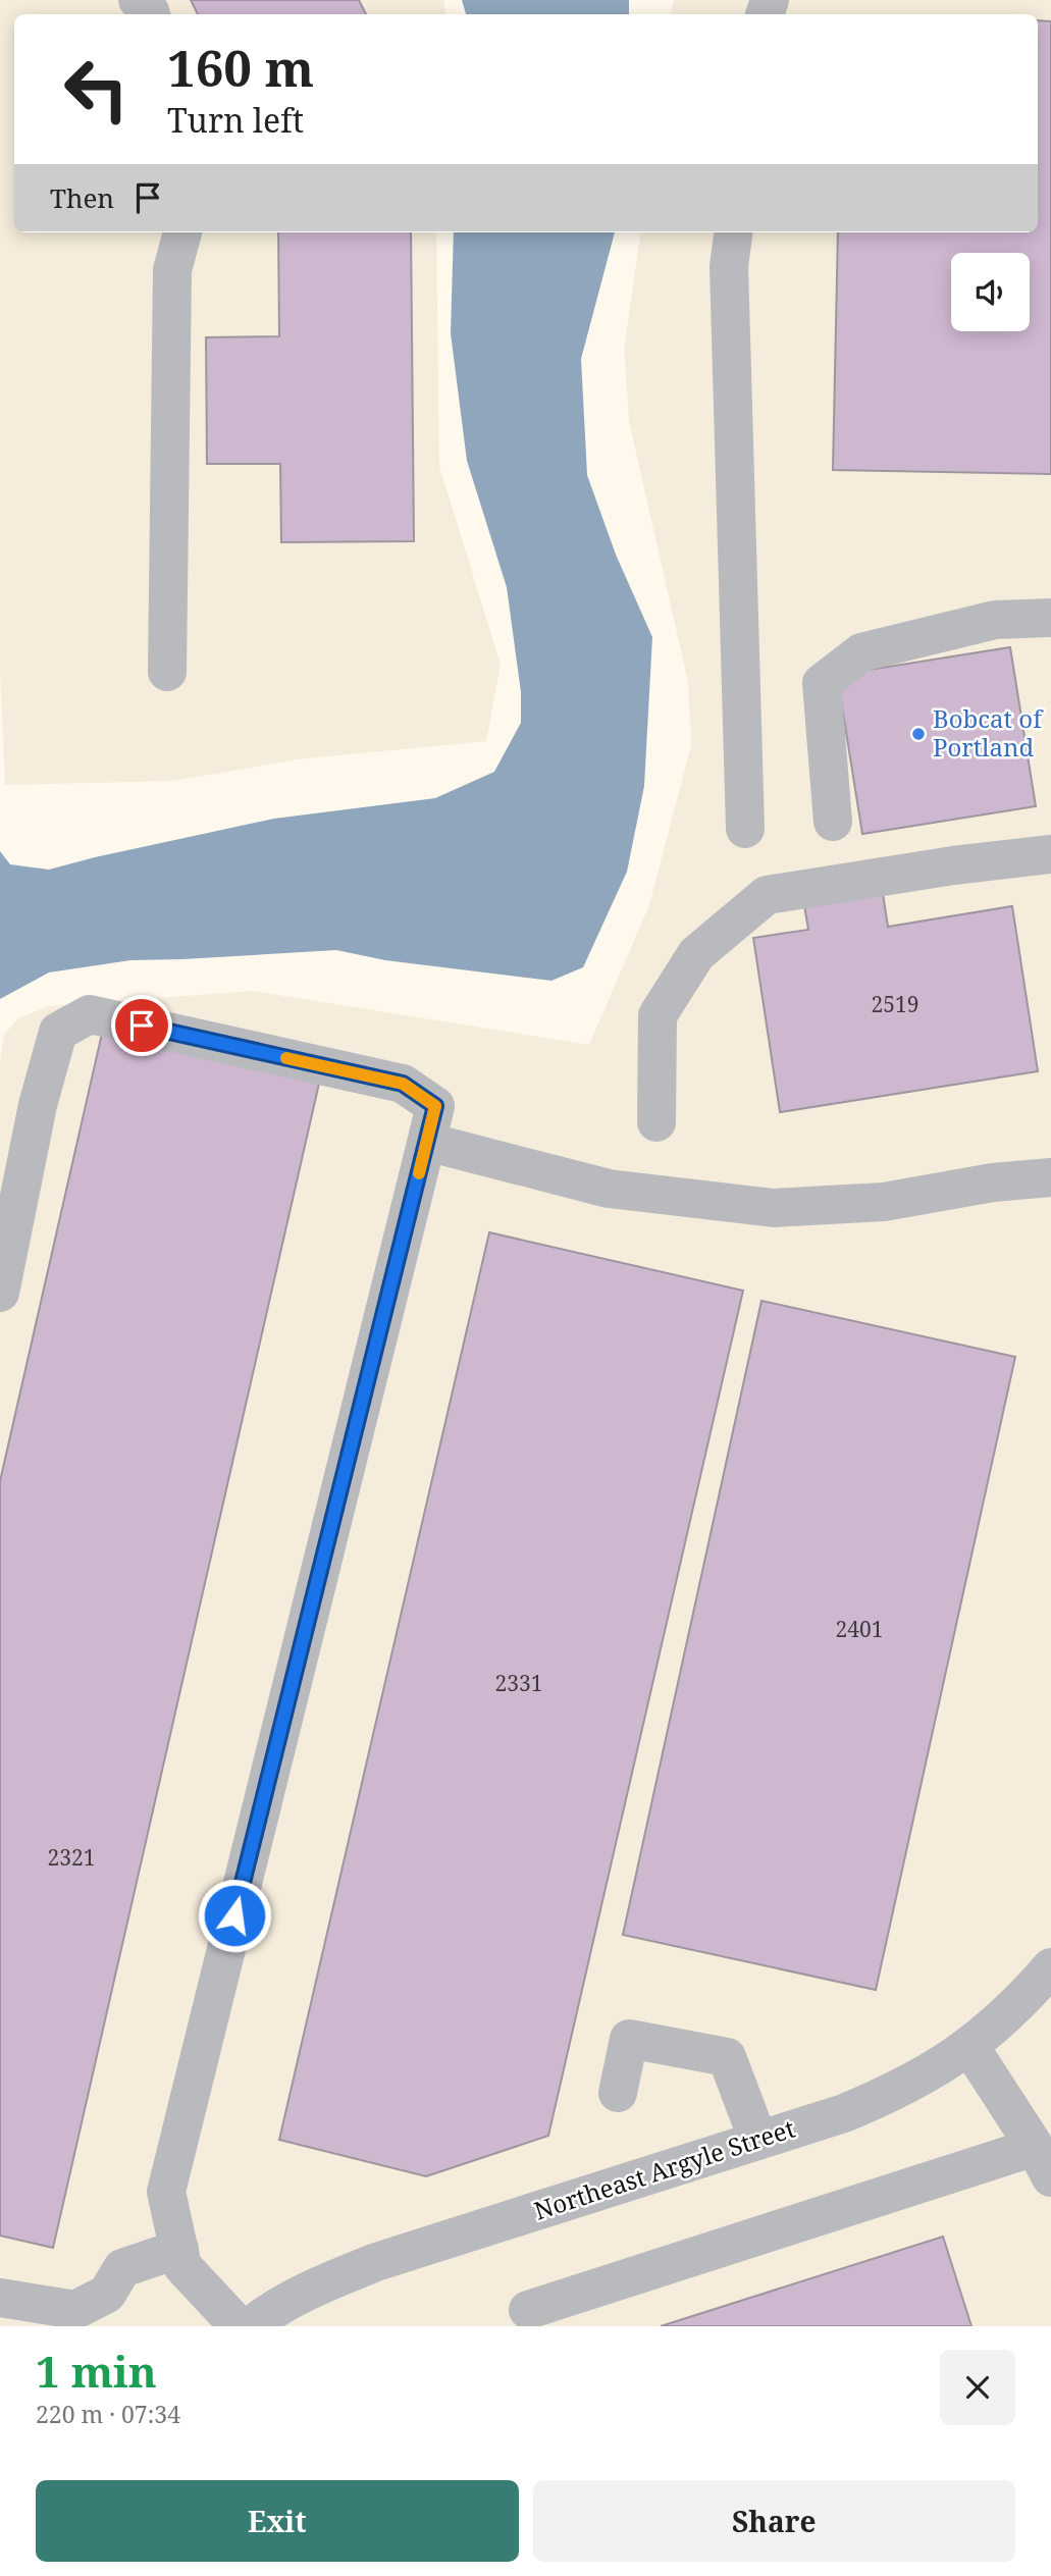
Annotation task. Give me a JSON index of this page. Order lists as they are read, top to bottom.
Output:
{
  "streets": {
    "street": ["Northeast Argyle Street"]
  },
  "places": ["Bobcat of Portland"],
  "house_numbers": [
    "2519",
    "2401",
    "2331",
    "2321"
  ],
  "page": {
    "turn": ["160 m", "Turn left"],
    "then": "Then",
    "heading": ["1 min", "220 m · 07:34"],
    "buttons": ["Exit", "Share"]
  }
}
